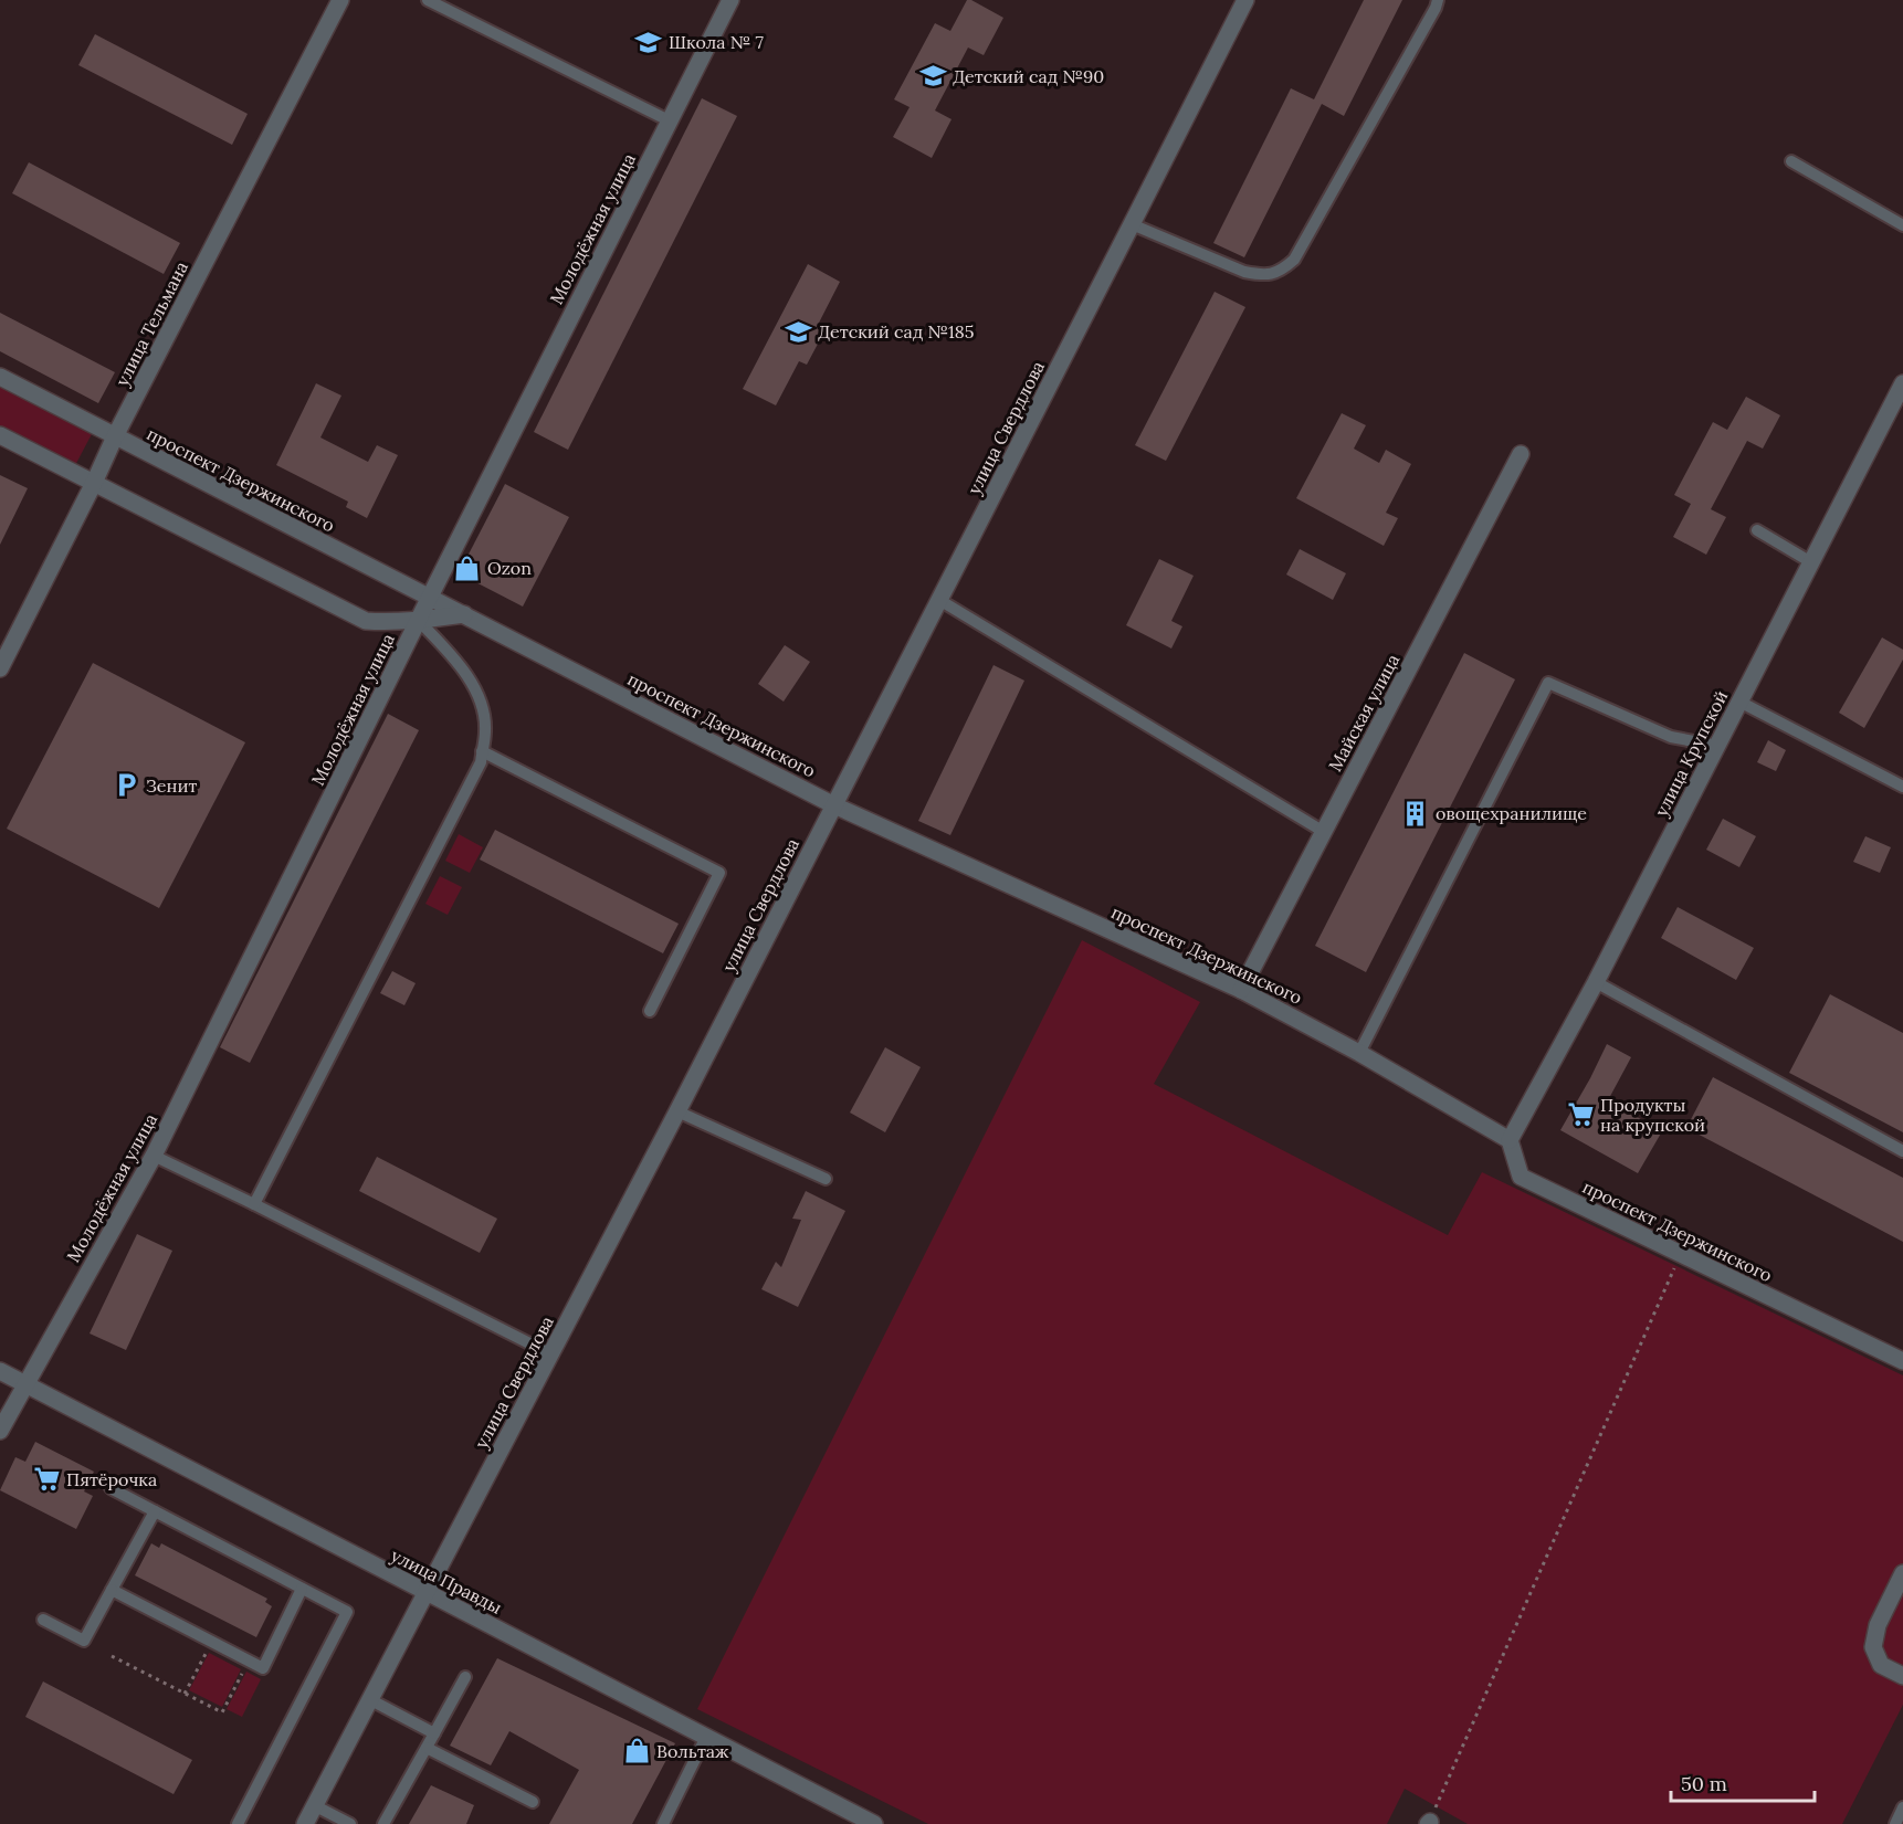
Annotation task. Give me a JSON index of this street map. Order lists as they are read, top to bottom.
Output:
{
  "streets": {
    "street": [
      "Молодёжная улица",
      "улица Тельмана",
      "улица Свердлова",
      "проспект Дзержинского",
      "Майская улица",
      "улица Крупской",
      "улица Правды"
    ]
  },
  "crossings": [
    ["Молодёжная улица", "проспект Дзержинского"],
    ["Молодёжная улица", "улица Правды"],
    ["улица Тельмана", "проспект Дзержинского"],
    ["улица Свердлова", "проспект Дзержинского"],
    ["улица Свердлова", "улица Правды"],
    ["проспект Дзержинского", "Майская улица"],
    ["проспект Дзержинского", "улица Крупской"]
  ],
  "places": {
    "school or university": ["Школа № 7", "Детский сад №90", "Детский сад №185"],
    "shop": ["Ozon", "Вольтаж"],
    "parking": ["Зенит"],
    "building": ["овощехранилище"],
    "supermarket": ["Продукты на крупской", "Пятёрочка"]
  },
  "scale_bar": "50 m"
}
